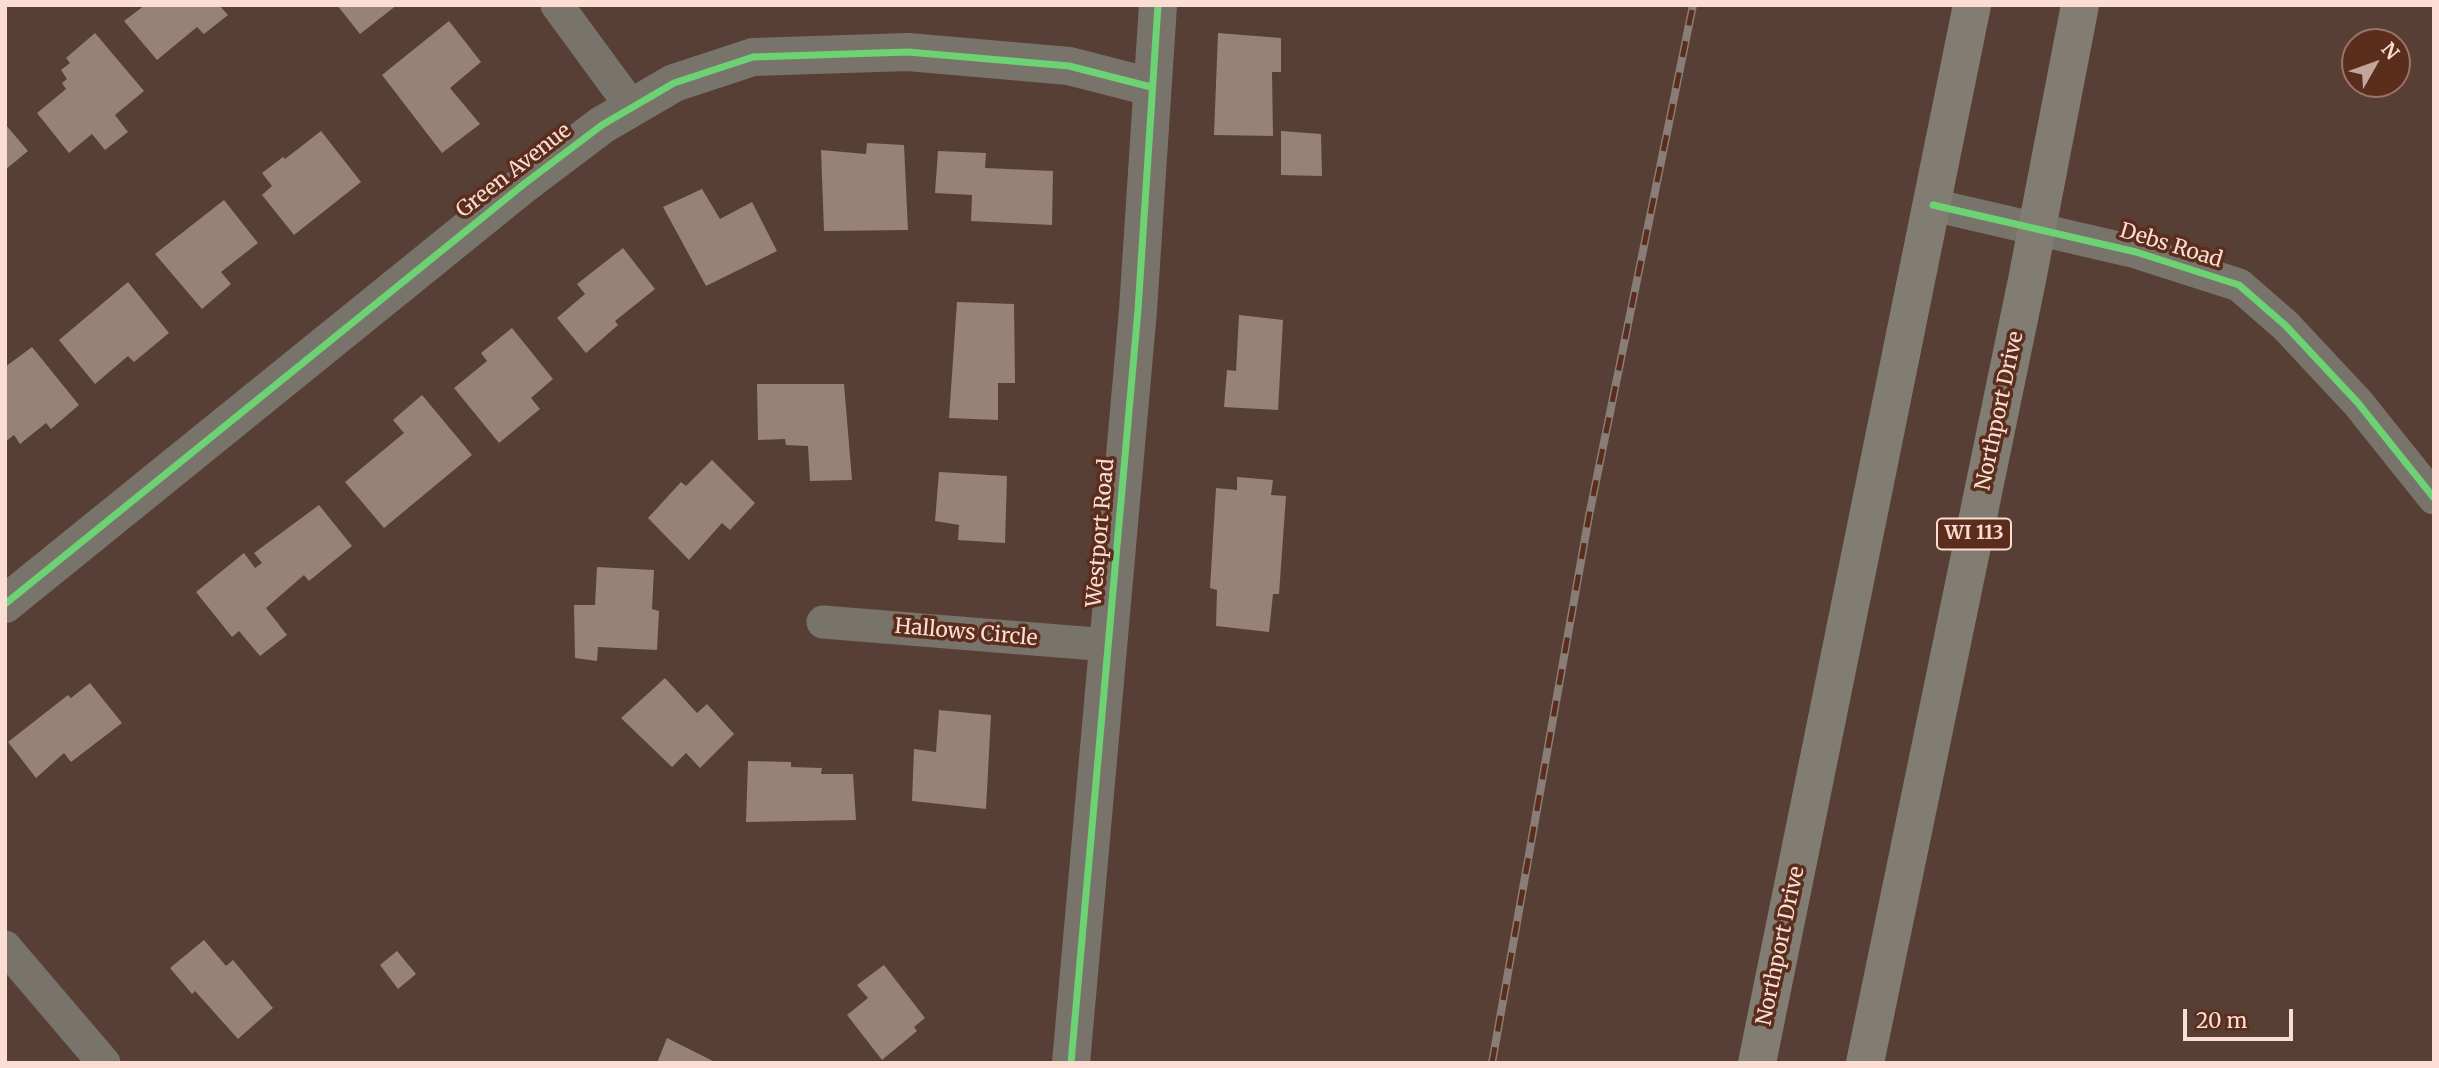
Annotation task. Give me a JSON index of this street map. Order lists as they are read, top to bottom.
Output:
{
  "streets": {
    "main road": ["Northport Drive", "WI 113"],
    "street": [
      "Green Avenue",
      "Debs Road",
      "Westport Road",
      "Hallows Circle"
    ]
  },
  "crossings": [
    ["Green Avenue", "Westport Road"],
    ["Debs Road", "Northport Drive"],
    ["Westport Road", "Hallows Circle"]
  ],
  "scale_bar": "20 m",
  "north": "top right"
}
